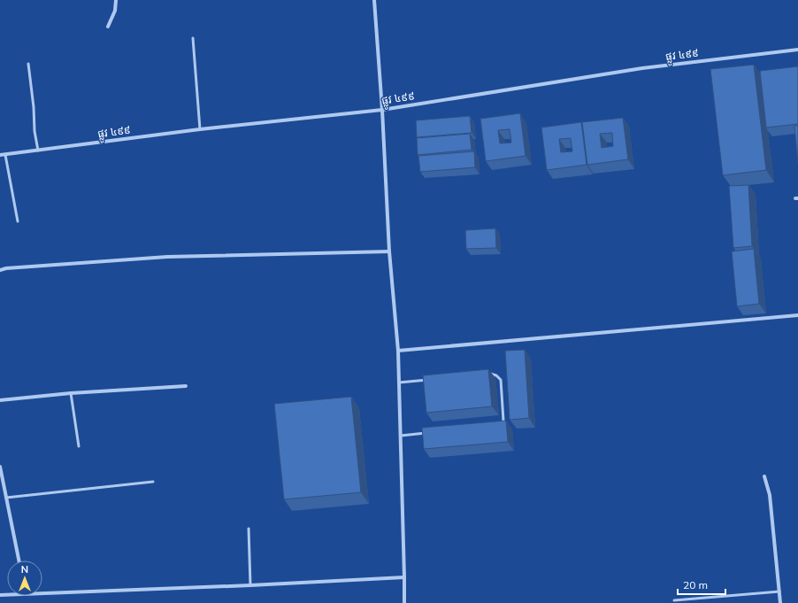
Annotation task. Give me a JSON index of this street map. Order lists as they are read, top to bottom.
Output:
{
  "streets": {
    "street": ["ផ្លូវ ៤៩៩"]
  },
  "scale_bar": "20 m",
  "north": "top"
}
